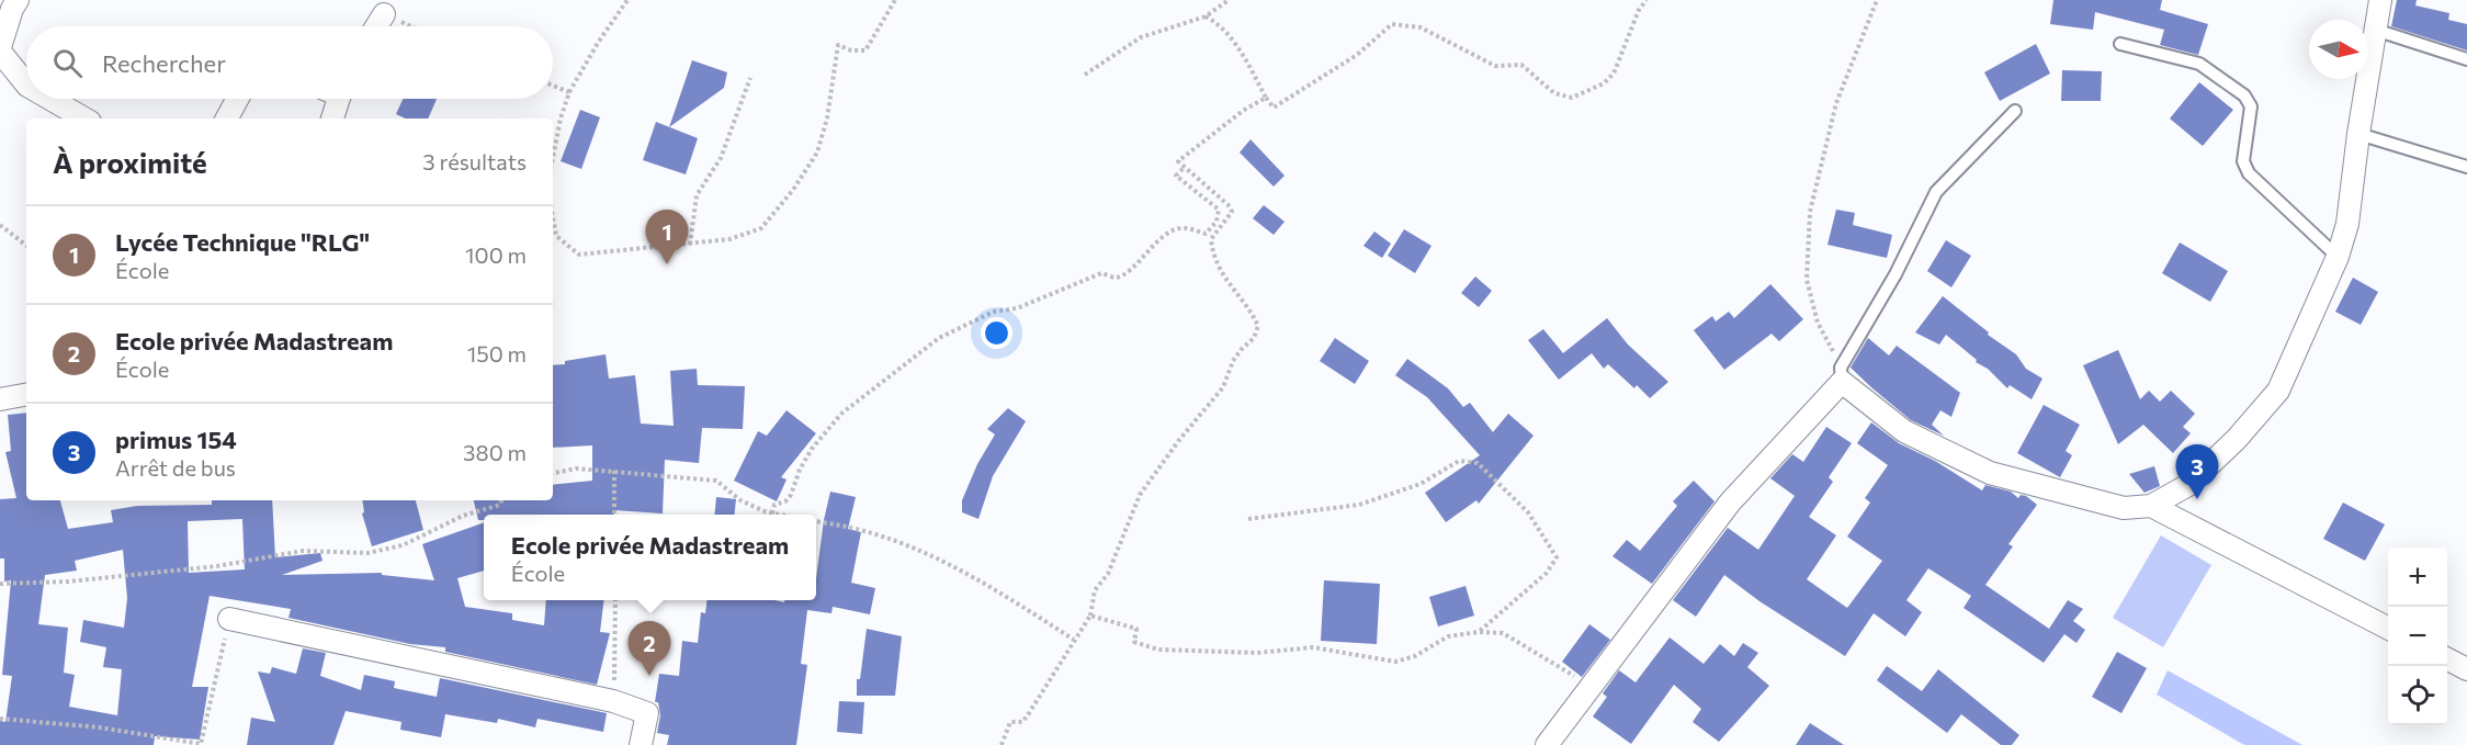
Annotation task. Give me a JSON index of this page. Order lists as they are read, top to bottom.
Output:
{
  "north": "right",
  "page": {
    "search": "Rechercher",
    "heading": ["À proximité", "3 résultats"],
    "list": [
      {
        "mark": "1",
        "name": "Lycée Technique \"RLG\"",
        "note": "École",
        "value": "100 m"
      },
      {
        "mark": "2",
        "name": "Ecole privée Madastream",
        "note": "École",
        "value": "150 m"
      },
      {
        "mark": "3",
        "name": "primus 154",
        "note": "Arrêt de bus",
        "value": "380 m"
      }
    ],
    "pins": ["1", "3", "2"],
    "popup": ["Ecole privée Madastream", "École"],
    "map_buttons": ["+", "−"]
  }
}
